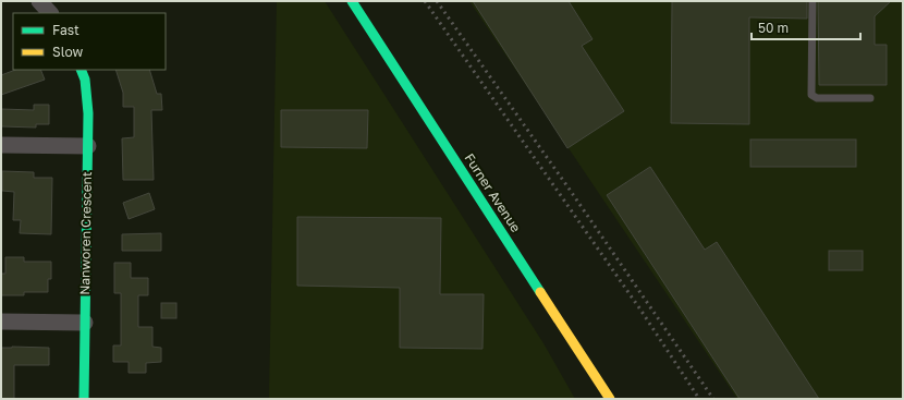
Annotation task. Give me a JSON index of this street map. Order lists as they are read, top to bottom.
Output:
{
  "streets": {
    "street": ["Furner Avenue", "Nanworen Crescent"]
  },
  "legend": ["Fast", "Slow"],
  "scale_bar": "50 m"
}
